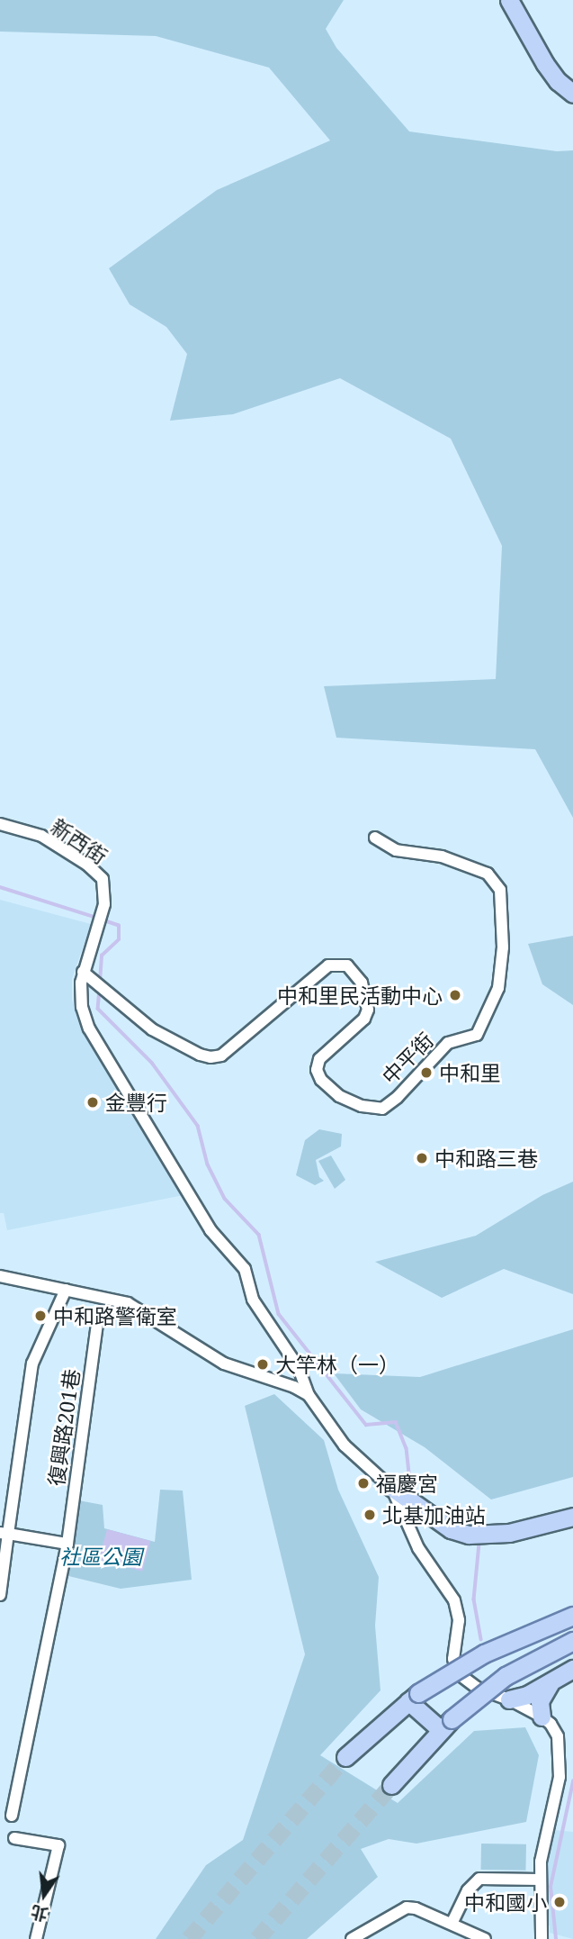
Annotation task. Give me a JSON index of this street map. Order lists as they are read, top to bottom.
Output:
{
  "streets": {
    "street": ["新西街", "中平街", "復興路201巷"]
  },
  "crossings": [
    ["新西街", "中平街"]
  ],
  "parks": ["社區公園"],
  "places": [
    "中和里民活動中心",
    "中和里",
    "金豐行",
    "中和路三巷",
    "中和路警衛室",
    "大竿林（一）",
    "福慶宮",
    "北基加油站",
    "中和國小"
  ],
  "north": "bottom"
}
